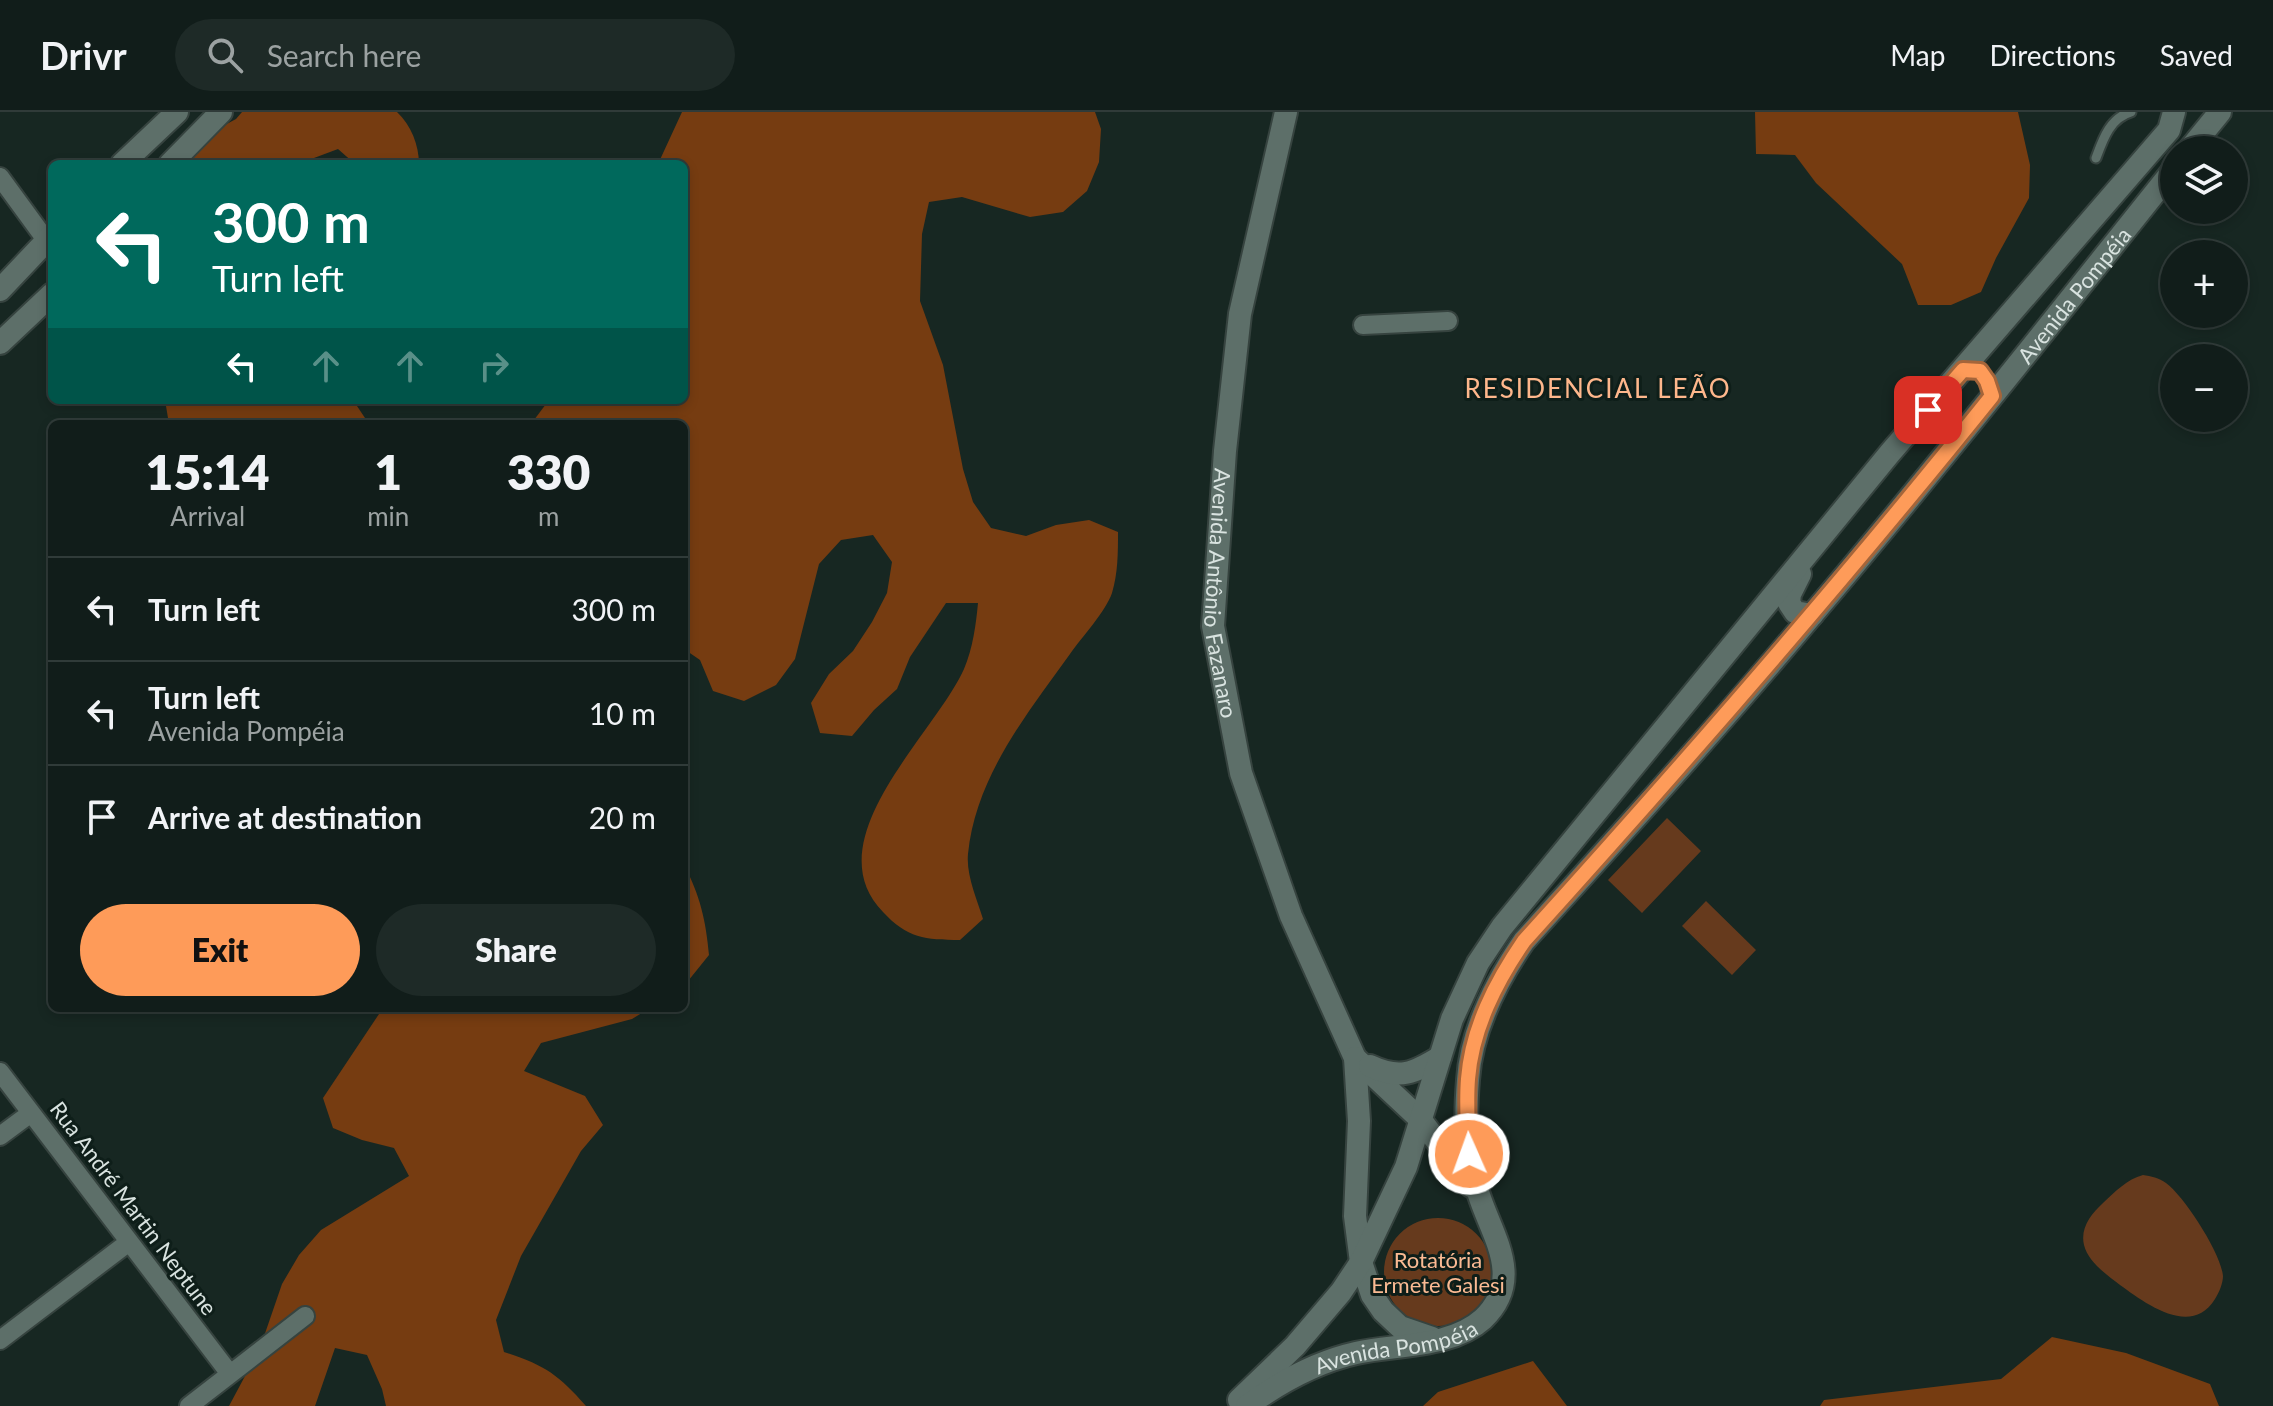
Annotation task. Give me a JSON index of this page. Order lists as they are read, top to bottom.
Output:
{
  "streets": {
    "main road": ["Avenida Pompéia", "Avenida Antônio Fazanaro"],
    "street": ["Rua André Martin Neptune"]
  },
  "crossings": [
    ["Avenida Pompéia", "Avenida Antônio Fazanaro"]
  ],
  "districts": ["RESIDENCIAL LEÃO"],
  "parks": ["Rotatória Ermete Galesi"],
  "page": {
    "header": "Drivr",
    "search": "Search here",
    "nav": ["Map", "Directions", "Saved"],
    "map_buttons": ["+", "−"],
    "turn": ["300 m", "Turn left"],
    "eta": [
      "15:14",
      "Arrival",
      "1",
      "min",
      "330",
      "m"
    ],
    "list": [
      {
        "name": "Turn left",
        "value": "300 m"
      },
      {
        "name": "Turn left",
        "note": "Avenida Pompéia",
        "value": "10 m"
      },
      {
        "name": "Arrive at destination",
        "value": "20 m"
      }
    ],
    "buttons": ["Exit", "Share"]
  }
}
